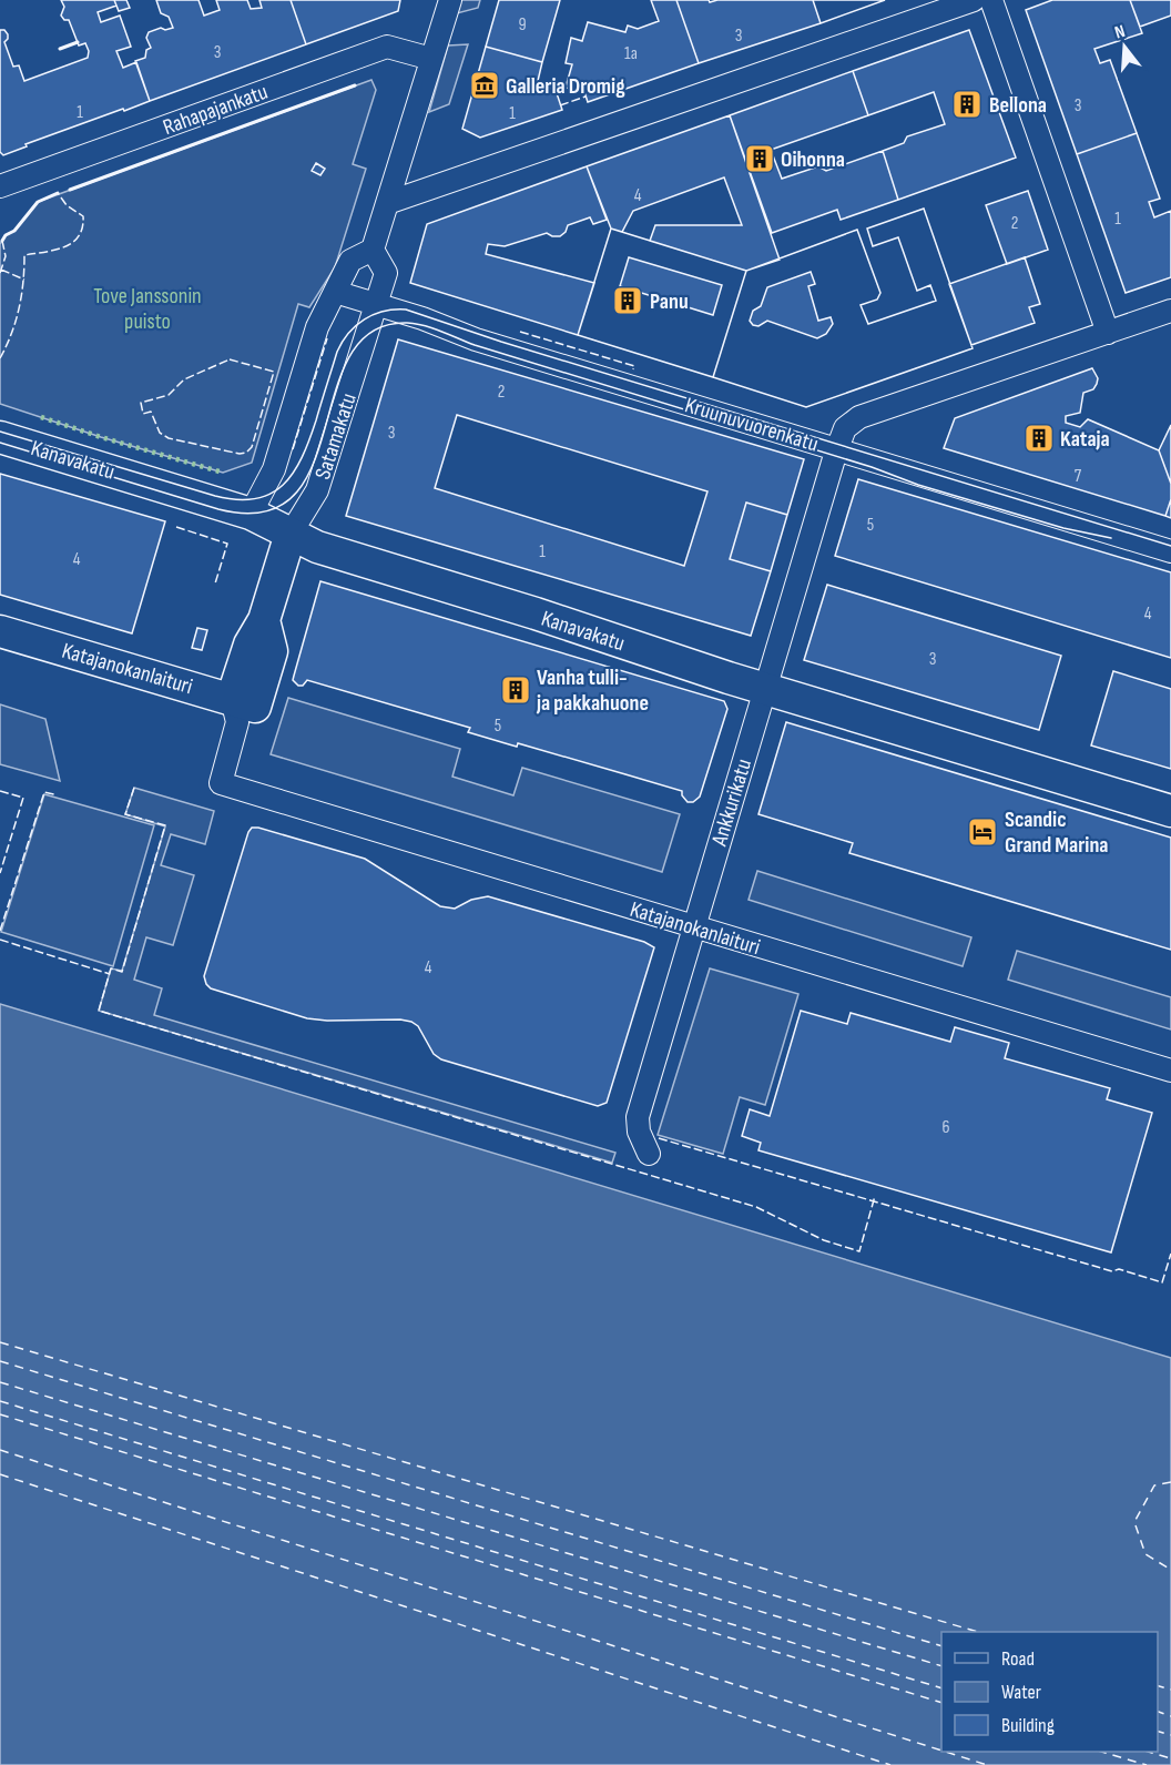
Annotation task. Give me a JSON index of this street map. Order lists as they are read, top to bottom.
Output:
{
  "streets": {
    "main road": ["Satamakatu", "Kanavakatu", "Katajanokanlaituri"],
    "street": ["Rahapajankatu", "Kruunuvuorenkatu", "Ankkurikatu"]
  },
  "crossings": [
    ["Kruunuvuorenkatu", "Satamakatu"],
    ["Kruunuvuorenkatu", "Ankkurikatu"],
    ["Satamakatu", "Kanavakatu"],
    ["Satamakatu", "Katajanokanlaituri"],
    ["Kanavakatu", "Ankkurikatu"],
    ["Katajanokanlaituri", "Ankkurikatu"]
  ],
  "parks": ["Tove Janssonin puisto"],
  "places": {
    "museum": ["Galleria Dromig"],
    "building": [
      "Bellona",
      "Oihonna",
      "Panu",
      "Kataja",
      "Vanha tulli- ja pakkahuone"
    ],
    "hotel": ["Scandic Grand Marina"]
  },
  "house_numbers": [
    "9",
    "3",
    "3",
    "1a",
    "3",
    "1",
    "1",
    "4",
    "1",
    "2",
    "2",
    "3",
    "7",
    "5",
    "1",
    "4",
    "4",
    "3",
    "5",
    "4",
    "6"
  ],
  "legend": ["Road", "Water", "Building"],
  "north": "top"
}
